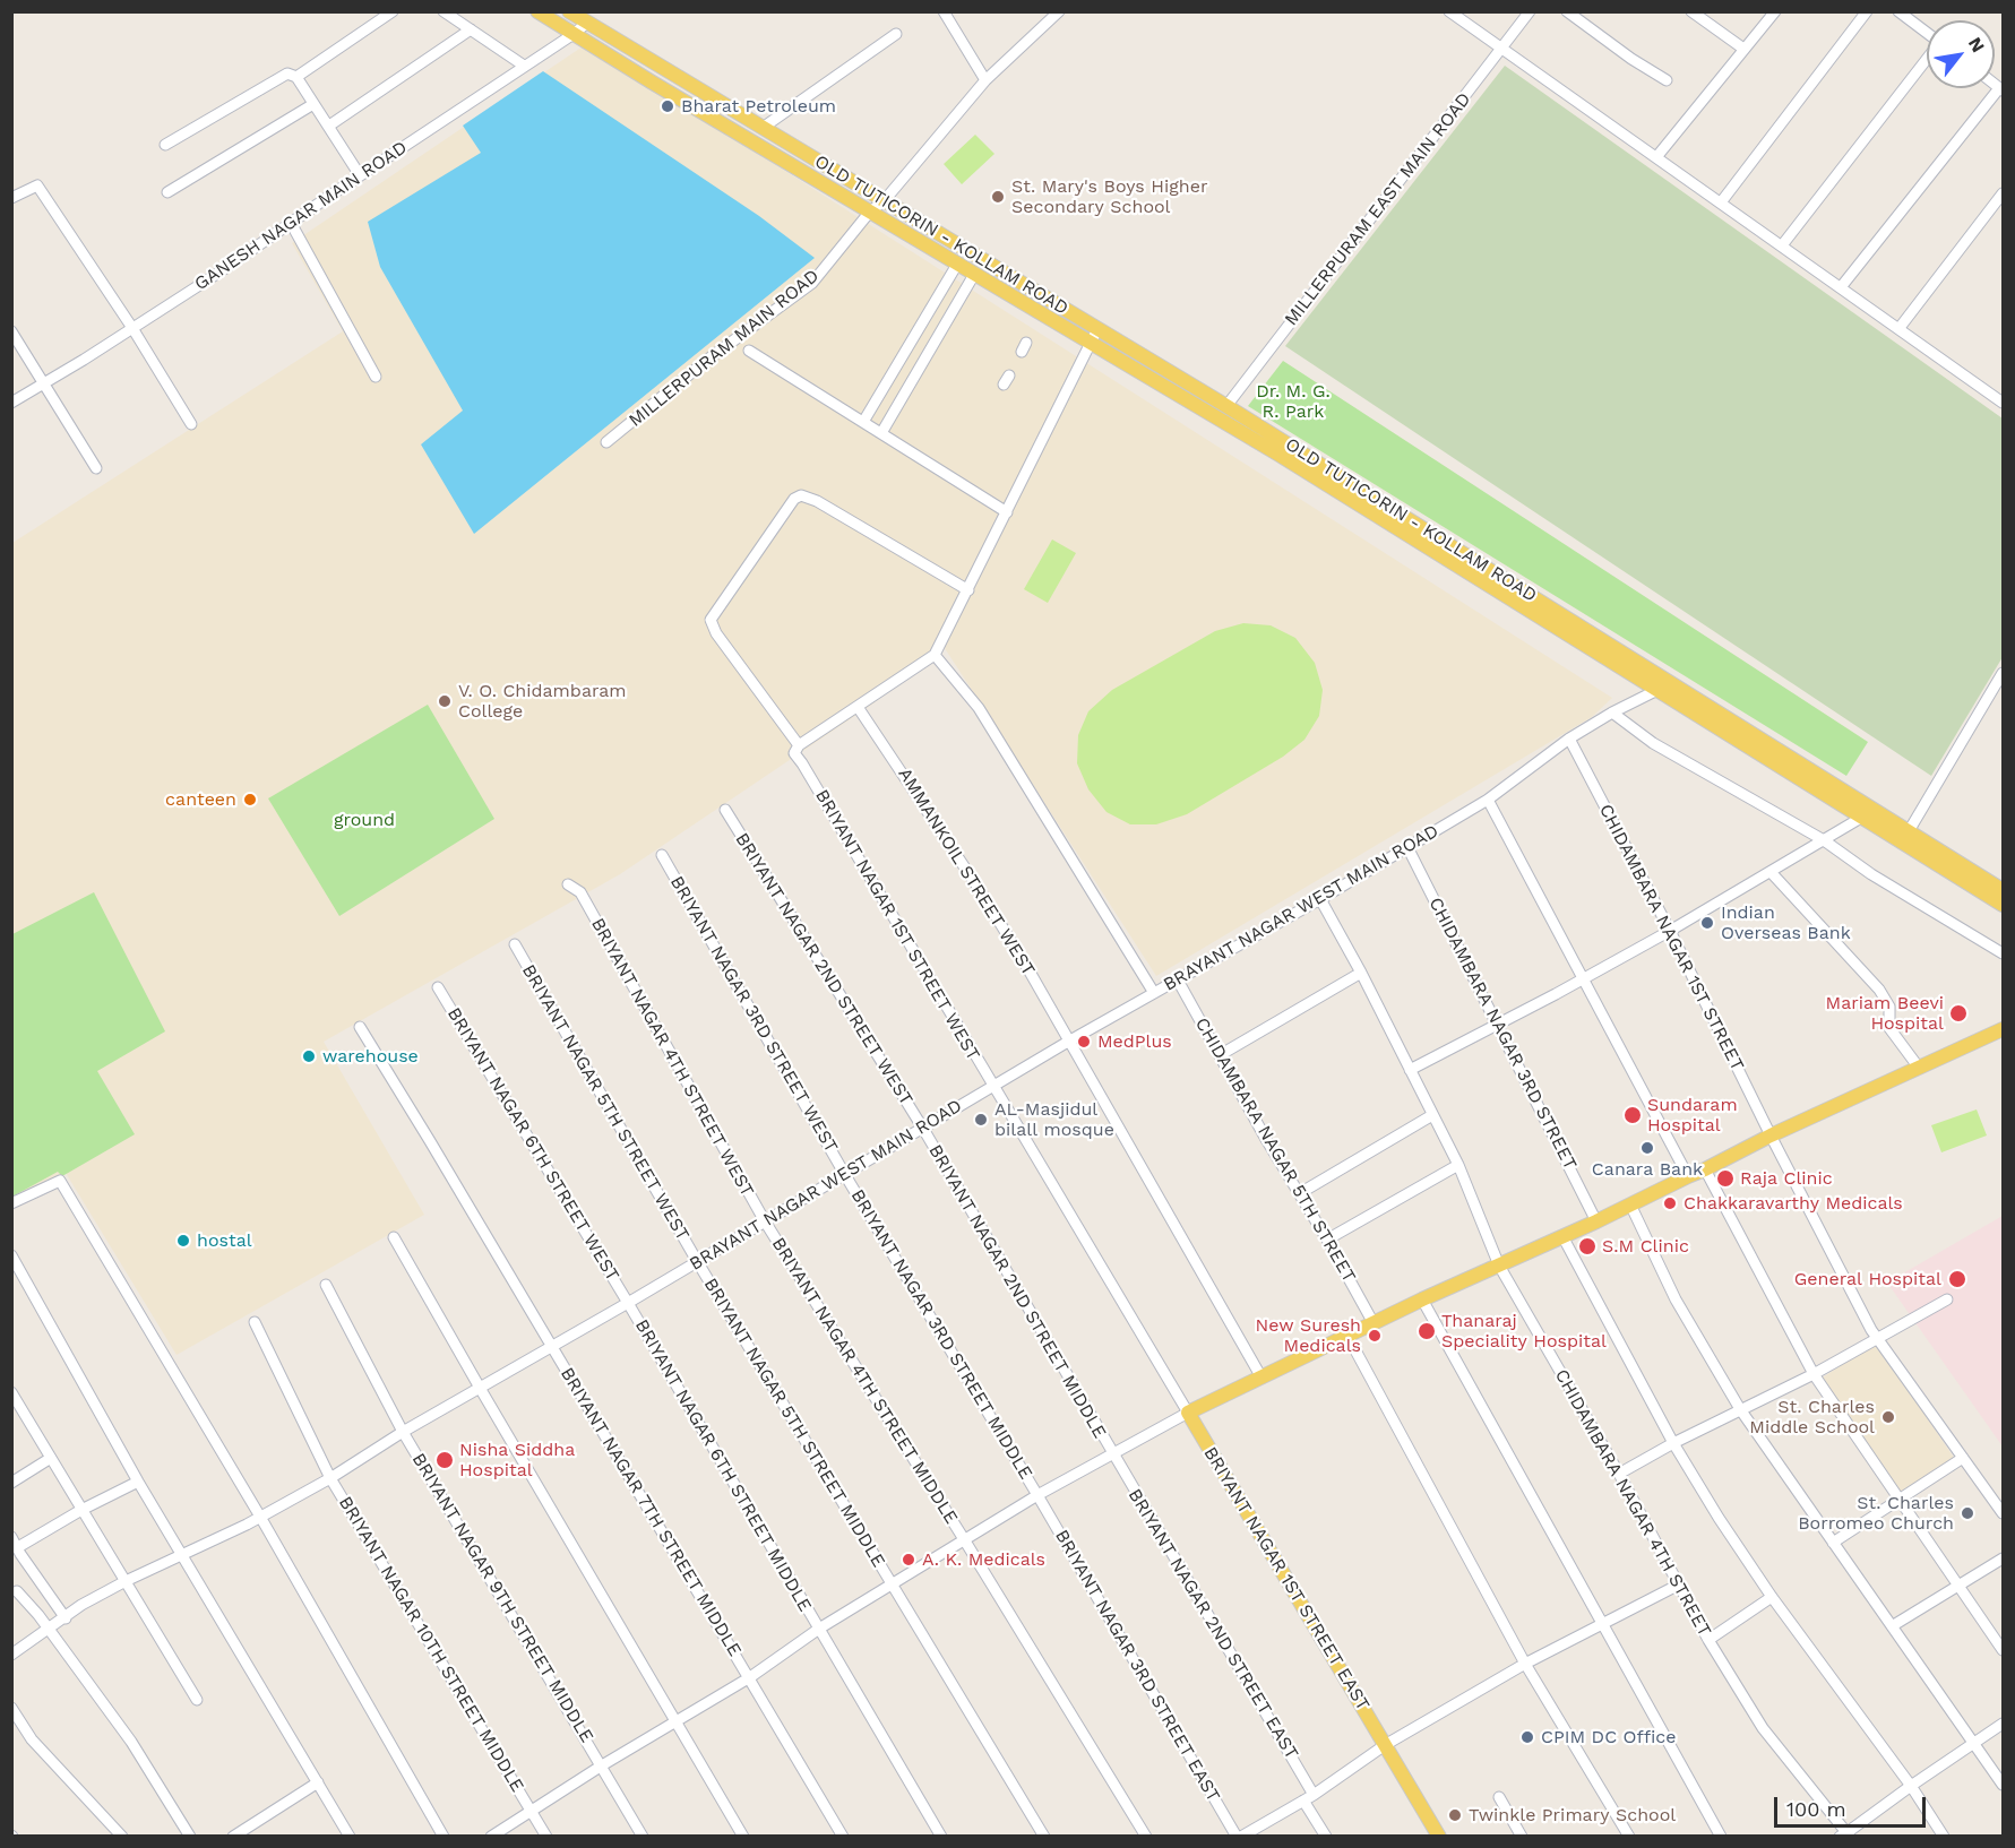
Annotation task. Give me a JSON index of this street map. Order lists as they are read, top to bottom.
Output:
{
  "streets": {
    "main road": ["OLD TUTICORIN - KOLLAM ROAD", "BRIYANT NAGAR 1ST STREET EAST"],
    "street": [
      "MILLERPURAM EAST MAIN ROAD",
      "GANESH NAGAR MAIN ROAD",
      "MILLERPURAM MAIN ROAD",
      "AMMANKOIL STREET WEST",
      "BRAYANT NAGAR WEST MAIN ROAD",
      "BRIYANT NAGAR 1ST STREET WEST",
      "CHIDAMBARA NAGAR 1ST STREET",
      "BRIYANT NAGAR 2ND STREET WEST",
      "BRIYANT NAGAR 3RD STREET WEST",
      "CHIDAMBARA NAGAR 3RD STREET",
      "BRIYANT NAGAR 4TH STREET WEST",
      "BRIYANT NAGAR 5TH STREET WEST",
      "BRIYANT NAGAR 6TH STREET WEST",
      "CHIDAMBARA NAGAR 5TH STREET",
      "BRIYANT NAGAR 2ND STREET MIDDLE",
      "BRIYANT NAGAR 3RD STREET MIDDLE",
      "BRIYANT NAGAR 4TH STREET MIDDLE",
      "BRIYANT NAGAR 5TH STREET MIDDLE",
      "BRIYANT NAGAR 6TH STREET MIDDLE",
      "CHIDAMBARA NAGAR 4TH STREET",
      "BRIYANT NAGAR 7TH STREET MIDDLE",
      "BRIYANT NAGAR 9TH STREET MIDDLE",
      "BRIYANT NAGAR 2ND STREET EAST",
      "BRIYANT NAGAR 10TH STREET MIDDLE",
      "BRIYANT NAGAR 3RD STREET EAST"
    ]
  },
  "crossings": [
    ["MILLERPURAM EAST MAIN ROAD", "OLD TUTICORIN - KOLLAM ROAD"],
    ["GANESH NAGAR MAIN ROAD", "OLD TUTICORIN - KOLLAM ROAD"],
    ["OLD TUTICORIN - KOLLAM ROAD", "MILLERPURAM MAIN ROAD"],
    ["OLD TUTICORIN - KOLLAM ROAD", "BRAYANT NAGAR WEST MAIN ROAD"],
    ["AMMANKOIL STREET WEST", "BRAYANT NAGAR WEST MAIN ROAD"],
    ["BRAYANT NAGAR WEST MAIN ROAD", "BRIYANT NAGAR 1ST STREET WEST"],
    ["BRAYANT NAGAR WEST MAIN ROAD", "CHIDAMBARA NAGAR 1ST STREET"],
    ["BRAYANT NAGAR WEST MAIN ROAD", "BRIYANT NAGAR 2ND STREET WEST"],
    ["BRAYANT NAGAR WEST MAIN ROAD", "BRIYANT NAGAR 3RD STREET WEST"],
    ["BRAYANT NAGAR WEST MAIN ROAD", "CHIDAMBARA NAGAR 3RD STREET"],
    ["BRAYANT NAGAR WEST MAIN ROAD", "BRIYANT NAGAR 4TH STREET WEST"],
    ["BRAYANT NAGAR WEST MAIN ROAD", "BRIYANT NAGAR 5TH STREET WEST"],
    ["BRAYANT NAGAR WEST MAIN ROAD", "BRIYANT NAGAR 6TH STREET WEST"],
    ["BRAYANT NAGAR WEST MAIN ROAD", "CHIDAMBARA NAGAR 5TH STREET"],
    ["BRAYANT NAGAR WEST MAIN ROAD", "BRIYANT NAGAR 2ND STREET MIDDLE"],
    ["BRAYANT NAGAR WEST MAIN ROAD", "BRIYANT NAGAR 3RD STREET MIDDLE"],
    ["BRAYANT NAGAR WEST MAIN ROAD", "BRIYANT NAGAR 4TH STREET MIDDLE"],
    ["BRAYANT NAGAR WEST MAIN ROAD", "BRIYANT NAGAR 5TH STREET MIDDLE"],
    ["BRAYANT NAGAR WEST MAIN ROAD", "BRIYANT NAGAR 6TH STREET MIDDLE"],
    ["BRAYANT NAGAR WEST MAIN ROAD", "CHIDAMBARA NAGAR 4TH STREET"],
    ["BRAYANT NAGAR WEST MAIN ROAD", "BRIYANT NAGAR 7TH STREET MIDDLE"],
    ["BRAYANT NAGAR WEST MAIN ROAD", "BRIYANT NAGAR 9TH STREET MIDDLE"],
    ["BRAYANT NAGAR WEST MAIN ROAD", "BRIYANT NAGAR 10TH STREET MIDDLE"],
    ["BRIYANT NAGAR 1ST STREET WEST", "BRIYANT NAGAR 1ST STREET EAST"],
    ["BRIYANT NAGAR 2ND STREET WEST", "BRIYANT NAGAR 2ND STREET MIDDLE"],
    ["BRIYANT NAGAR 3RD STREET WEST", "BRIYANT NAGAR 3RD STREET MIDDLE"],
    ["BRIYANT NAGAR 4TH STREET WEST", "BRIYANT NAGAR 4TH STREET MIDDLE"],
    ["BRIYANT NAGAR 5TH STREET WEST", "BRIYANT NAGAR 5TH STREET MIDDLE"],
    ["BRIYANT NAGAR 6TH STREET WEST", "BRIYANT NAGAR 6TH STREET MIDDLE"],
    ["BRIYANT NAGAR 2ND STREET MIDDLE", "BRIYANT NAGAR 2ND STREET EAST"],
    ["BRIYANT NAGAR 3RD STREET MIDDLE", "BRIYANT NAGAR 3RD STREET EAST"]
  ],
  "parks": ["Dr. M. G. R. Park", "ground"],
  "places": [
    "Bharat Petroleum",
    "St. Mary's Boys Higher Secondary School",
    "V. O. Chidambaram College",
    "canteen",
    "Indian Overseas Bank",
    "Mariam Beevi Hospital",
    "MedPlus",
    "warehouse",
    "Sundaram Hospital",
    "AL-Masjidul bilall mosque",
    "Canara Bank",
    "Raja Clinic",
    "Chakkaravarthy Medicals",
    "hostal",
    "S.M Clinic",
    "General Hospital",
    "Thanaraj Speciality Hospital",
    "New Suresh Medicals",
    "St. Charles Middle School",
    "Nisha Siddha Hospital",
    "St. Charles Borromeo Church",
    "A. K. Medicals",
    "CPIM DC Office",
    "Twinkle Primary School"
  ],
  "scale_bar": "100 m",
  "north": "top right"
}
